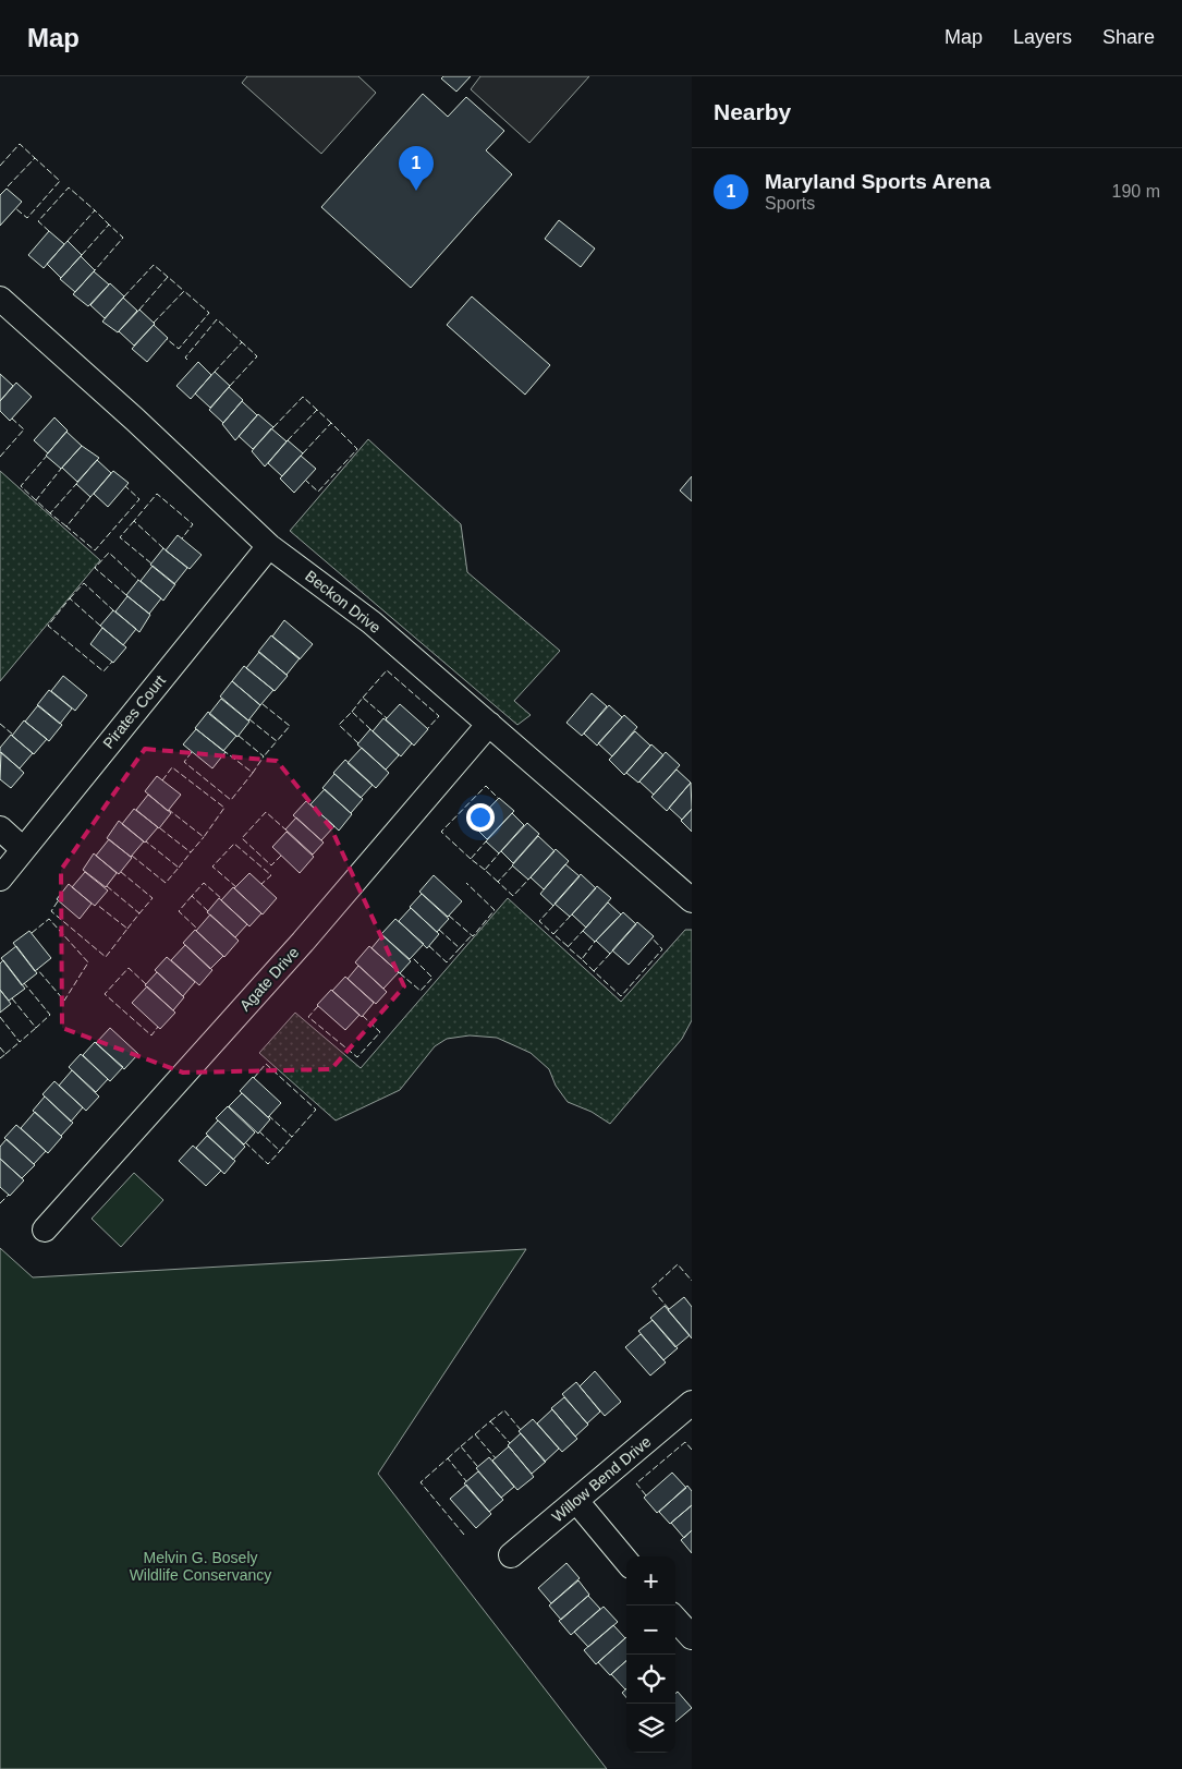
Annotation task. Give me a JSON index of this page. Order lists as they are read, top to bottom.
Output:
{
  "streets": {
    "street": [
      "Beckon Drive",
      "Pirates Court",
      "Agate Drive",
      "Willow Bend Drive"
    ]
  },
  "crossings": [
    ["Beckon Drive", "Pirates Court"],
    ["Beckon Drive", "Agate Drive"]
  ],
  "parks": ["Melvin G. Bosely Wildlife Conservancy"],
  "page": {
    "header": "Map",
    "nav": ["Map", "Layers", "Share"],
    "heading": "Nearby",
    "pins": "1",
    "list": [
      {
        "mark": "1",
        "name": "Maryland Sports Arena",
        "note": "Sports",
        "value": "190 m"
      }
    ],
    "map_buttons": ["+", "−"]
  }
}
